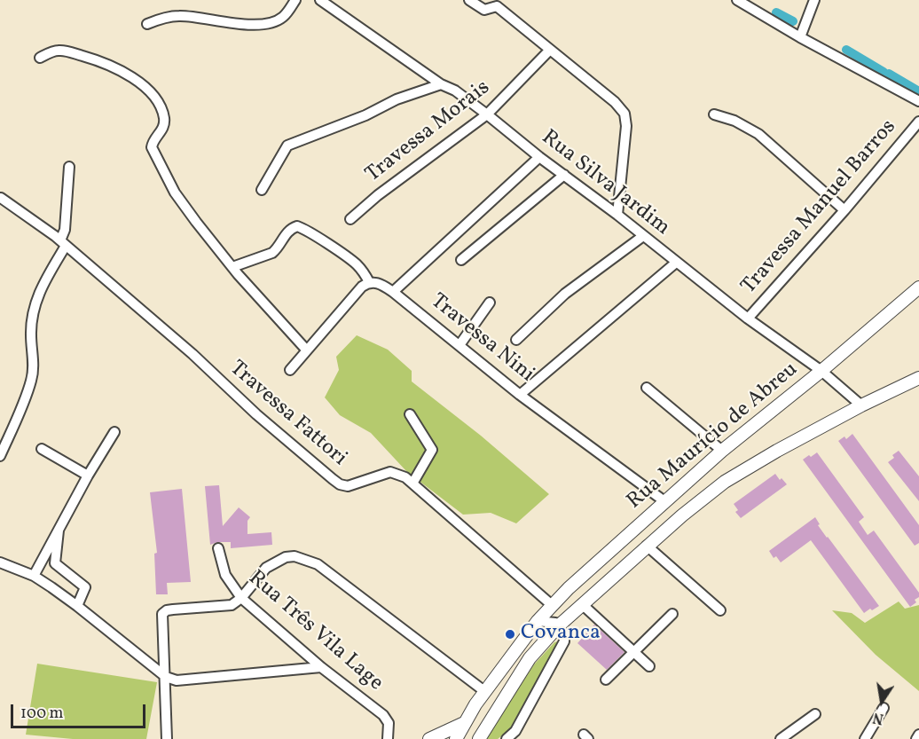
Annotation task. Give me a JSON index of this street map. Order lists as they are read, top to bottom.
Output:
{
  "streets": {
    "main road": ["Rua Maurício de Abreu"],
    "street": [
      "Travessa Morais",
      "Rua Silva Jardim",
      "Travessa Manuel Barros",
      "Travessa Nini",
      "Travessa Fattori",
      "Rua Três Vila Lage"
    ]
  },
  "crossings": [
    ["Travessa Morais", "Rua Silva Jardim"],
    ["Rua Silva Jardim", "Travessa Manuel Barros"],
    ["Rua Silva Jardim", "Rua Maurício de Abreu"],
    ["Travessa Nini", "Rua Maurício de Abreu"],
    ["Travessa Fattori", "Rua Maurício de Abreu"]
  ],
  "places": ["Covanca"],
  "scale_bar": "100 m",
  "north": "bottom"
}
